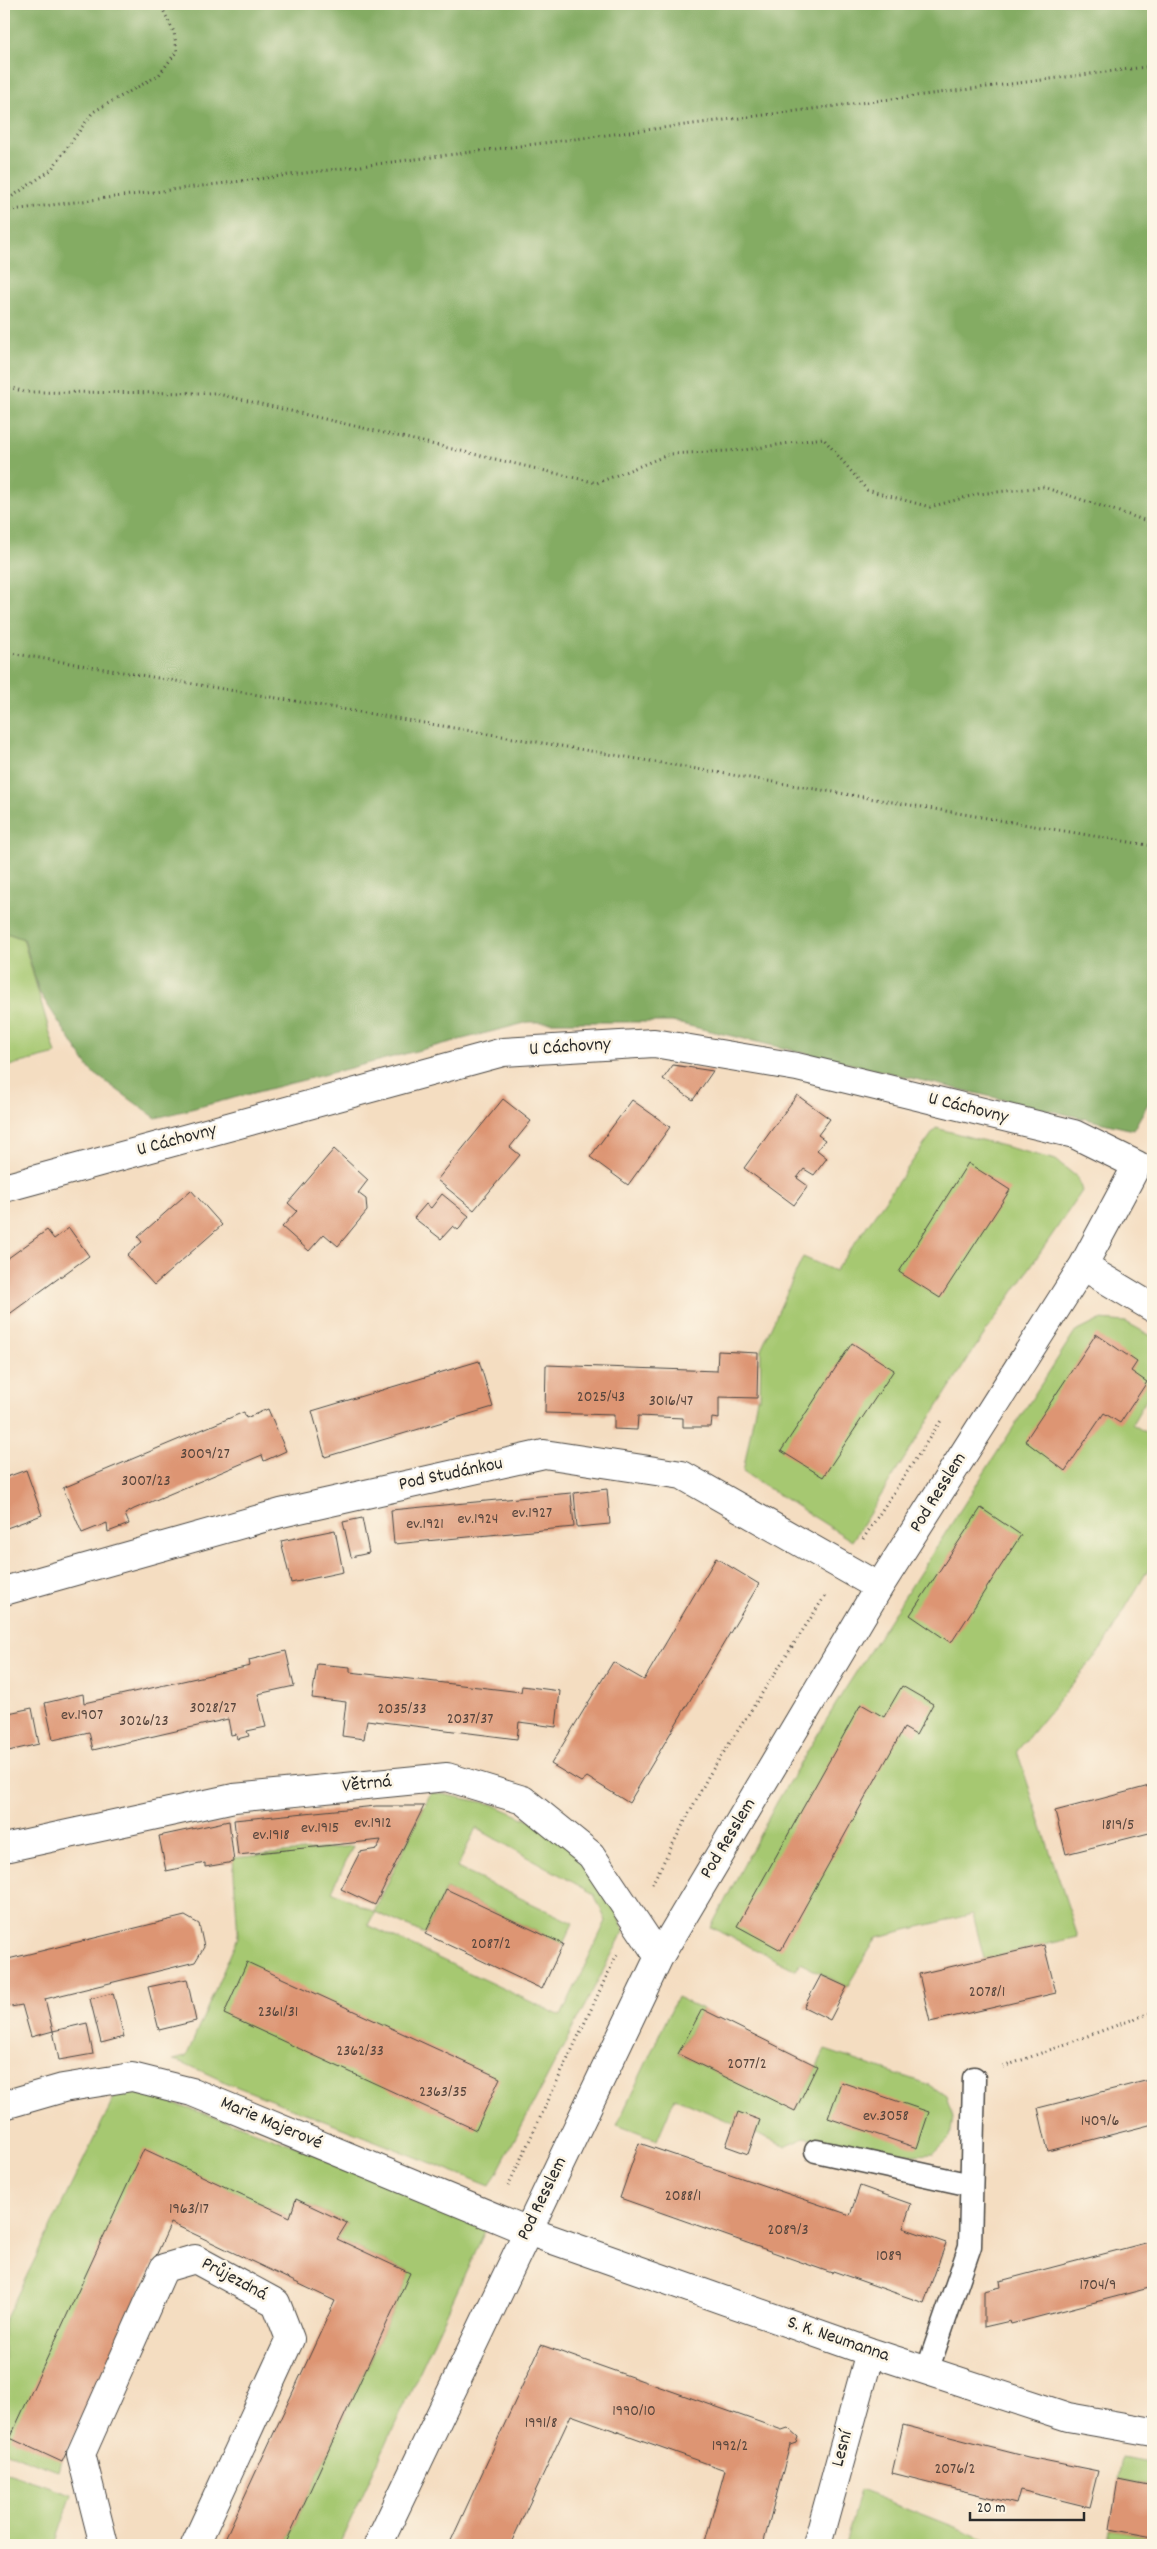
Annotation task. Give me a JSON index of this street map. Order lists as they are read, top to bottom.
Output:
{
  "streets": {
    "street": [
      "U Cáchovny",
      "Pod Studánkou",
      "Pod Resslem",
      "Větrná",
      "Marie Majerové",
      "Průjezdná",
      "S. K. Neumanna",
      "Lesní"
    ]
  },
  "crossings": [
    ["U Cáchovny", "Pod Resslem"],
    ["Pod Studánkou", "Pod Resslem"],
    ["Pod Resslem", "Větrná"],
    ["Pod Resslem", "Marie Majerové"],
    ["Pod Resslem", "S. K. Neumanna"],
    ["Marie Majerové", "S. K. Neumanna"],
    ["S. K. Neumanna", "Lesní"]
  ],
  "house_numbers": [
    "2025/43",
    "3016/47",
    "3009/27",
    "3007/23",
    "ev.1927",
    "ev.1924",
    "ev.1921",
    "3028/27",
    "2035/33",
    "ev.1907",
    "2037/37",
    "3026/23",
    "ev.1912",
    "1819/5",
    "ev.1915",
    "ev.1918",
    "2087/2",
    "2078/1",
    "2361/31",
    "2362/33",
    "2077/2",
    "2363/35",
    "ev.3058",
    "1409/6",
    "2088/1",
    "1963/17",
    "2089/3",
    "1089",
    "1704/9",
    "1990/10",
    "1991/8",
    "1992/2",
    "2076/2"
  ],
  "scale_bar": "20 m"
}
